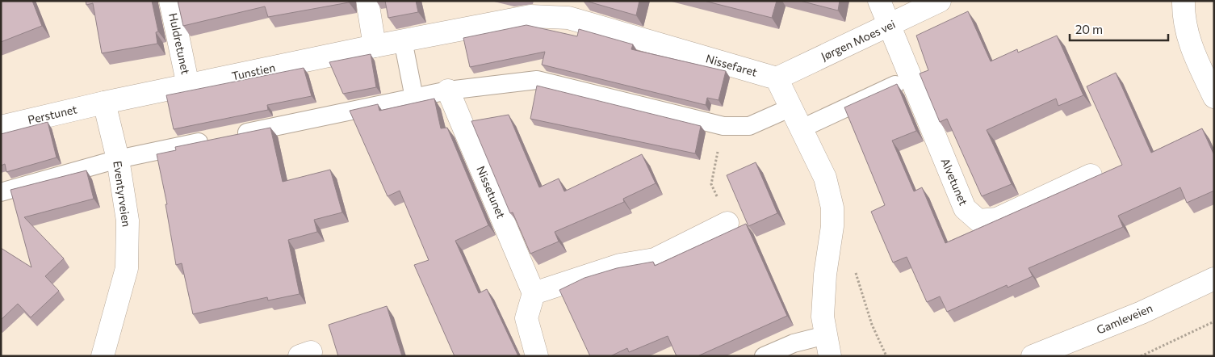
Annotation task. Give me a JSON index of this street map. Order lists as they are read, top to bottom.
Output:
{
  "streets": {
    "street": [
      "Jørgen Moes vei",
      "Huldretunet",
      "Nissefaret",
      "Tunstien",
      "Perstunet",
      "Alvetunet",
      "Nissetunet",
      "Eventyrveien",
      "Gamleveien"
    ]
  },
  "crossings": [
    ["Jørgen Moes vei", "Nissefaret"],
    ["Jørgen Moes vei", "Alvetunet"],
    ["Huldretunet", "Tunstien"],
    ["Nissefaret", "Tunstien"],
    ["Tunstien", "Perstunet"],
    ["Tunstien", "Eventyrveien"],
    ["Perstunet", "Eventyrveien"]
  ],
  "scale_bar": "20 m"
}
